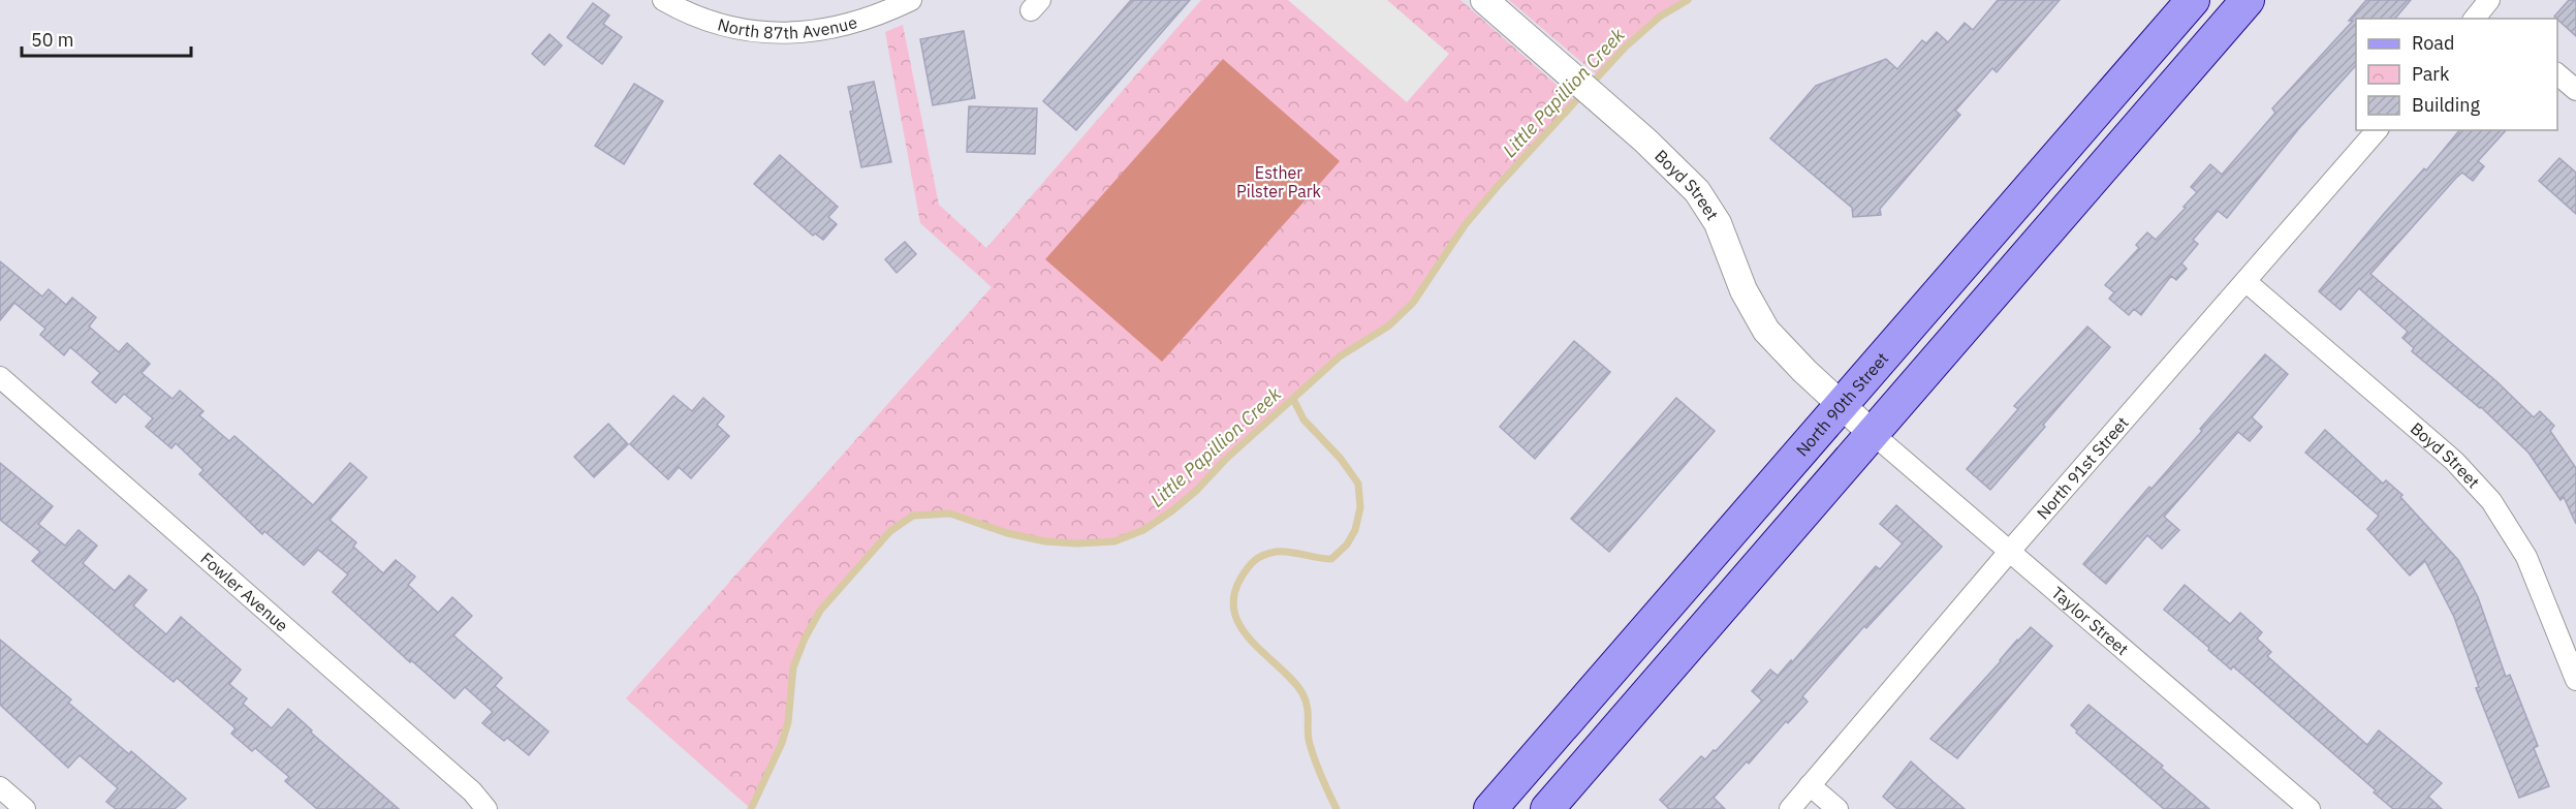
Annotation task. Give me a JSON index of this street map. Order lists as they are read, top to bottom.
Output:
{
  "streets": {
    "main road": ["North 90th Street"],
    "street": [
      "North 87th Avenue",
      "Boyd Street",
      "North 91st Street",
      "Fowler Avenue",
      "Taylor Street"
    ]
  },
  "crossings": [
    ["Boyd Street", "North 90th Street"],
    ["Boyd Street", "North 91st Street"],
    ["Boyd Street", "Taylor Street"],
    ["North 91st Street", "Taylor Street"]
  ],
  "water": ["Little Papillion Creek"],
  "parks": ["Esther Pilster Park"],
  "legend": ["Road", "Park", "Building"],
  "scale_bar": "50 m"
}
